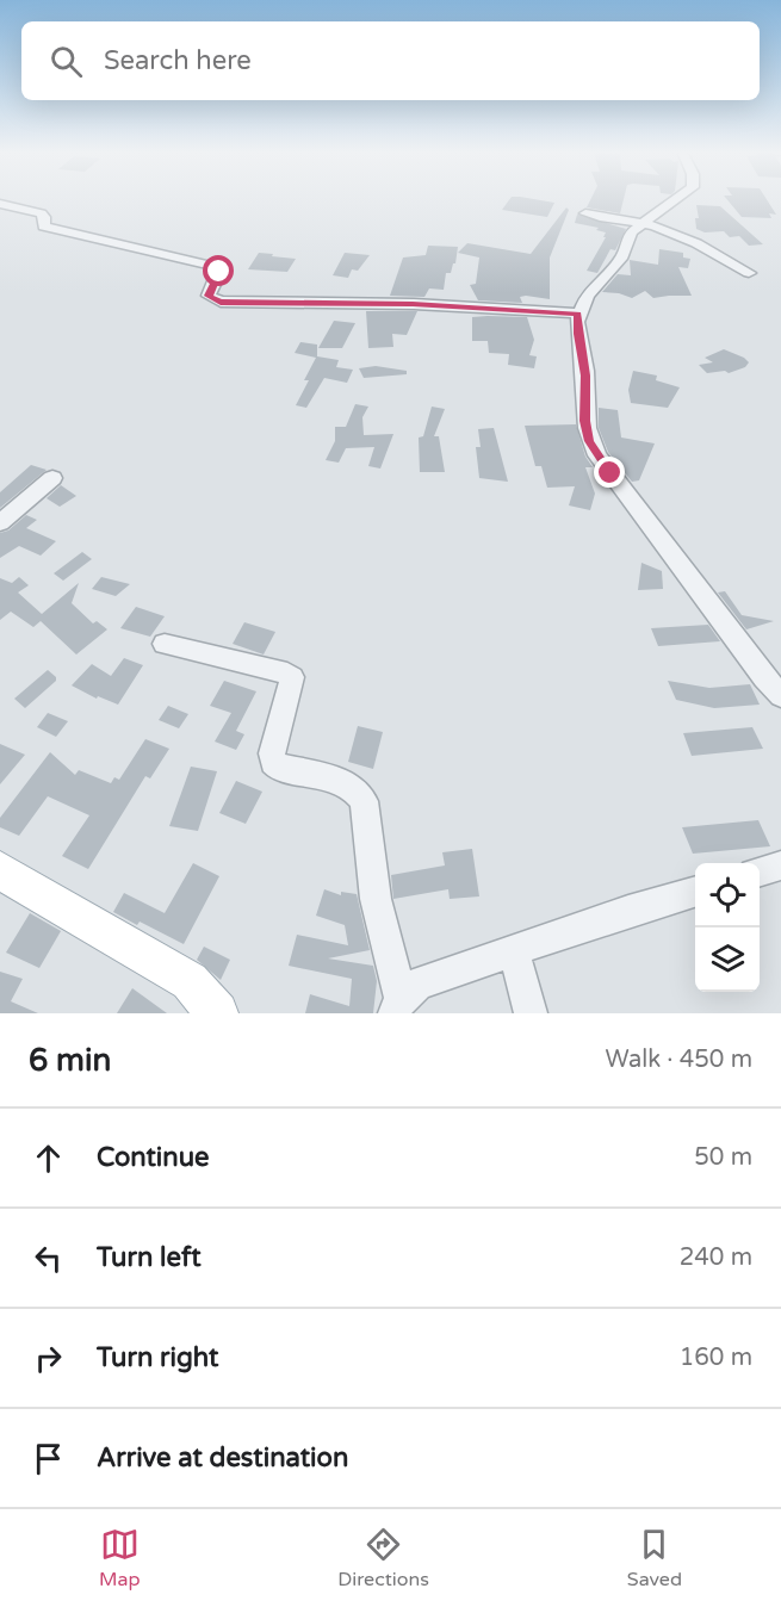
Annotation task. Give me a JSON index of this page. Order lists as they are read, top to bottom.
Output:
{
  "page": {
    "search": "Search here",
    "heading": ["6 min", "Walk · 450 m"],
    "list": [
      ["Continue", "50 m"],
      ["Turn left", "240 m"],
      ["Turn right", "160 m"],
      "Arrive at destination"
    ],
    "nav": ["Map", "Directions", "Saved"]
  }
}
